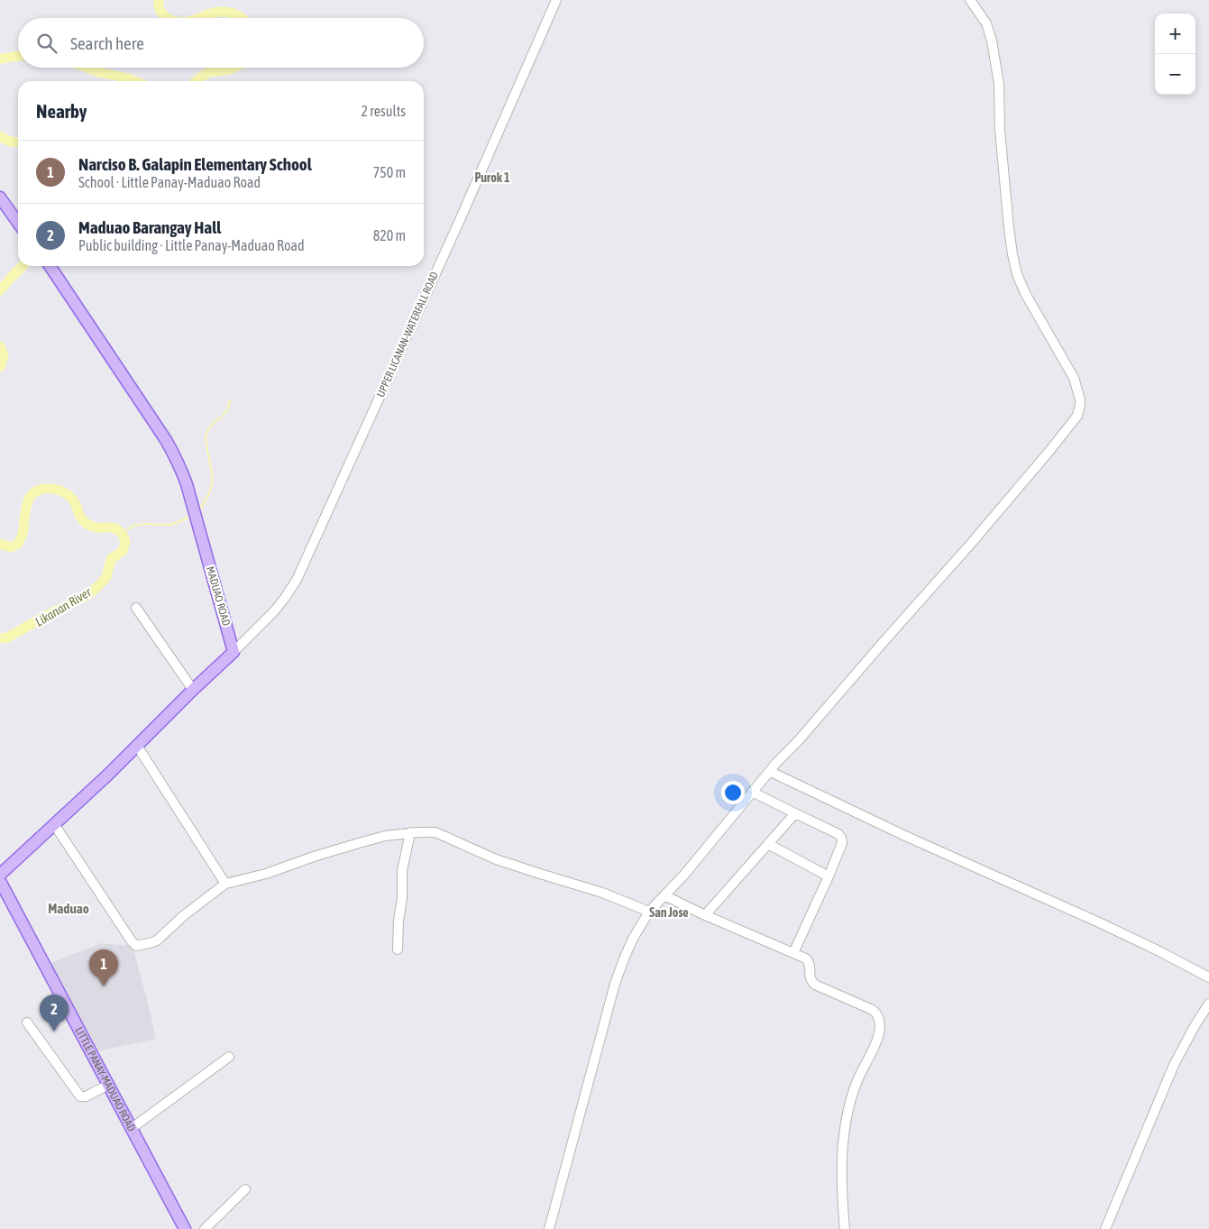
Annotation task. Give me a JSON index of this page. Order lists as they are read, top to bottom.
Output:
{
  "streets": {
    "main road": ["MADUAO ROAD", "LITTLE PANAY-MADUAO ROAD"],
    "street": ["UPPER LICANAN-WATERFALL ROAD"]
  },
  "crossings": [
    ["UPPER LICANAN-WATERFALL ROAD", "MADUAO ROAD"]
  ],
  "districts": ["Purok 1", "Maduao", "San Jose"],
  "water": ["Likanan River"],
  "page": {
    "map_buttons": ["+", "−"],
    "search": "Search here",
    "heading": ["Nearby", "2 results"],
    "list": [
      {
        "mark": "1",
        "name": "Narciso B. Galapin Elementary School",
        "note": "School · Little Panay-Maduao Road",
        "value": "750 m"
      },
      {
        "mark": "2",
        "name": "Maduao Barangay Hall",
        "note": "Public building · Little Panay-Maduao Road",
        "value": "820 m"
      }
    ],
    "pins": ["1", "2"]
  }
}
